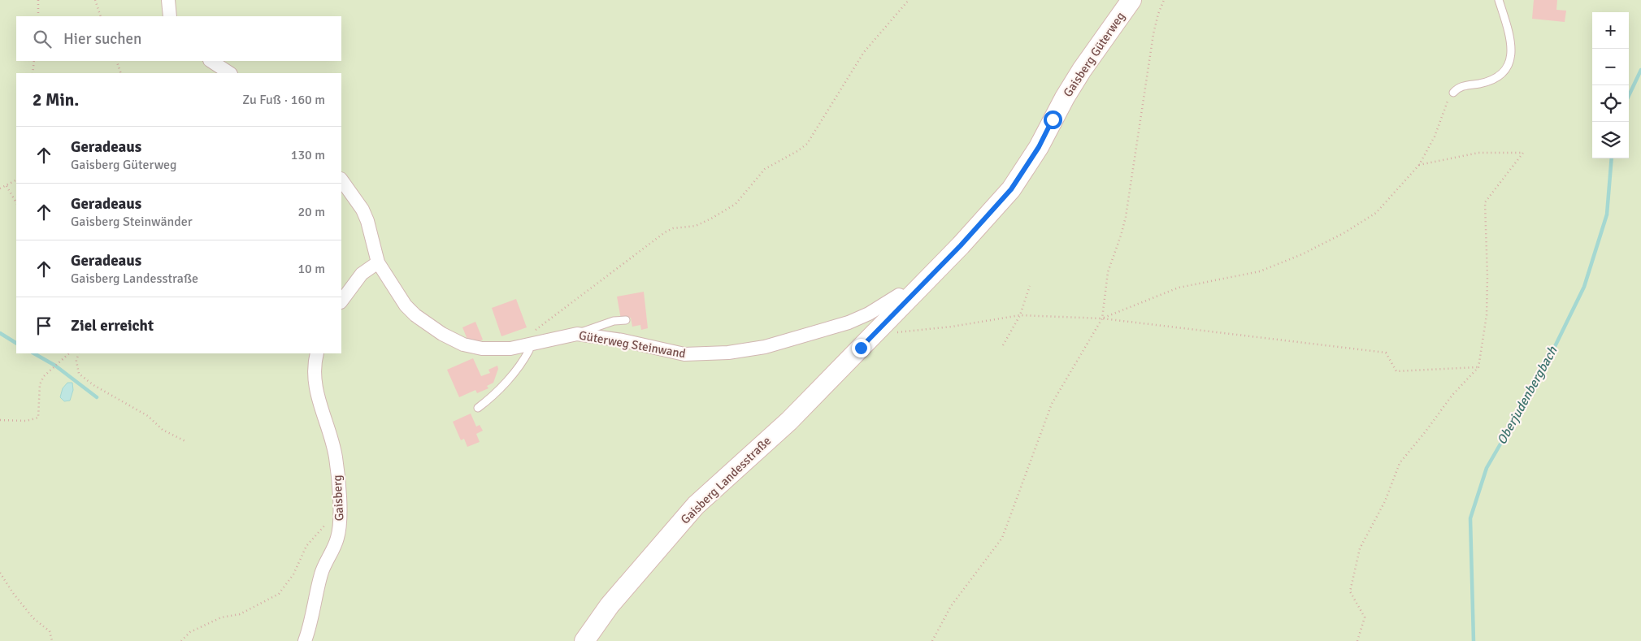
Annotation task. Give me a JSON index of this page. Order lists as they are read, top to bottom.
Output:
{
  "streets": {
    "main road": ["Gaisberg Güterweg", "Gaisberg Landesstraße"],
    "street": ["Güterweg Steinwand", "Gaisberg"]
  },
  "crossings": [
    ["Gaisberg Güterweg", "Güterweg Steinwand"],
    ["Gaisberg Güterweg", "Gaisberg Landesstraße"]
  ],
  "water": ["Oberjudenbergbach"],
  "page": {
    "map_buttons": ["+", "−"],
    "search": "Hier suchen",
    "heading": ["2 Min.", "Zu Fuß · 160 m"],
    "list": [
      ["Geradeaus", "Gaisberg Güterweg", "130 m"],
      ["Geradeaus", "Gaisberg Steinwänder", "20 m"],
      ["Geradeaus", "Gaisberg Landesstraße", "10 m"],
      "Ziel erreicht"
    ]
  }
}
